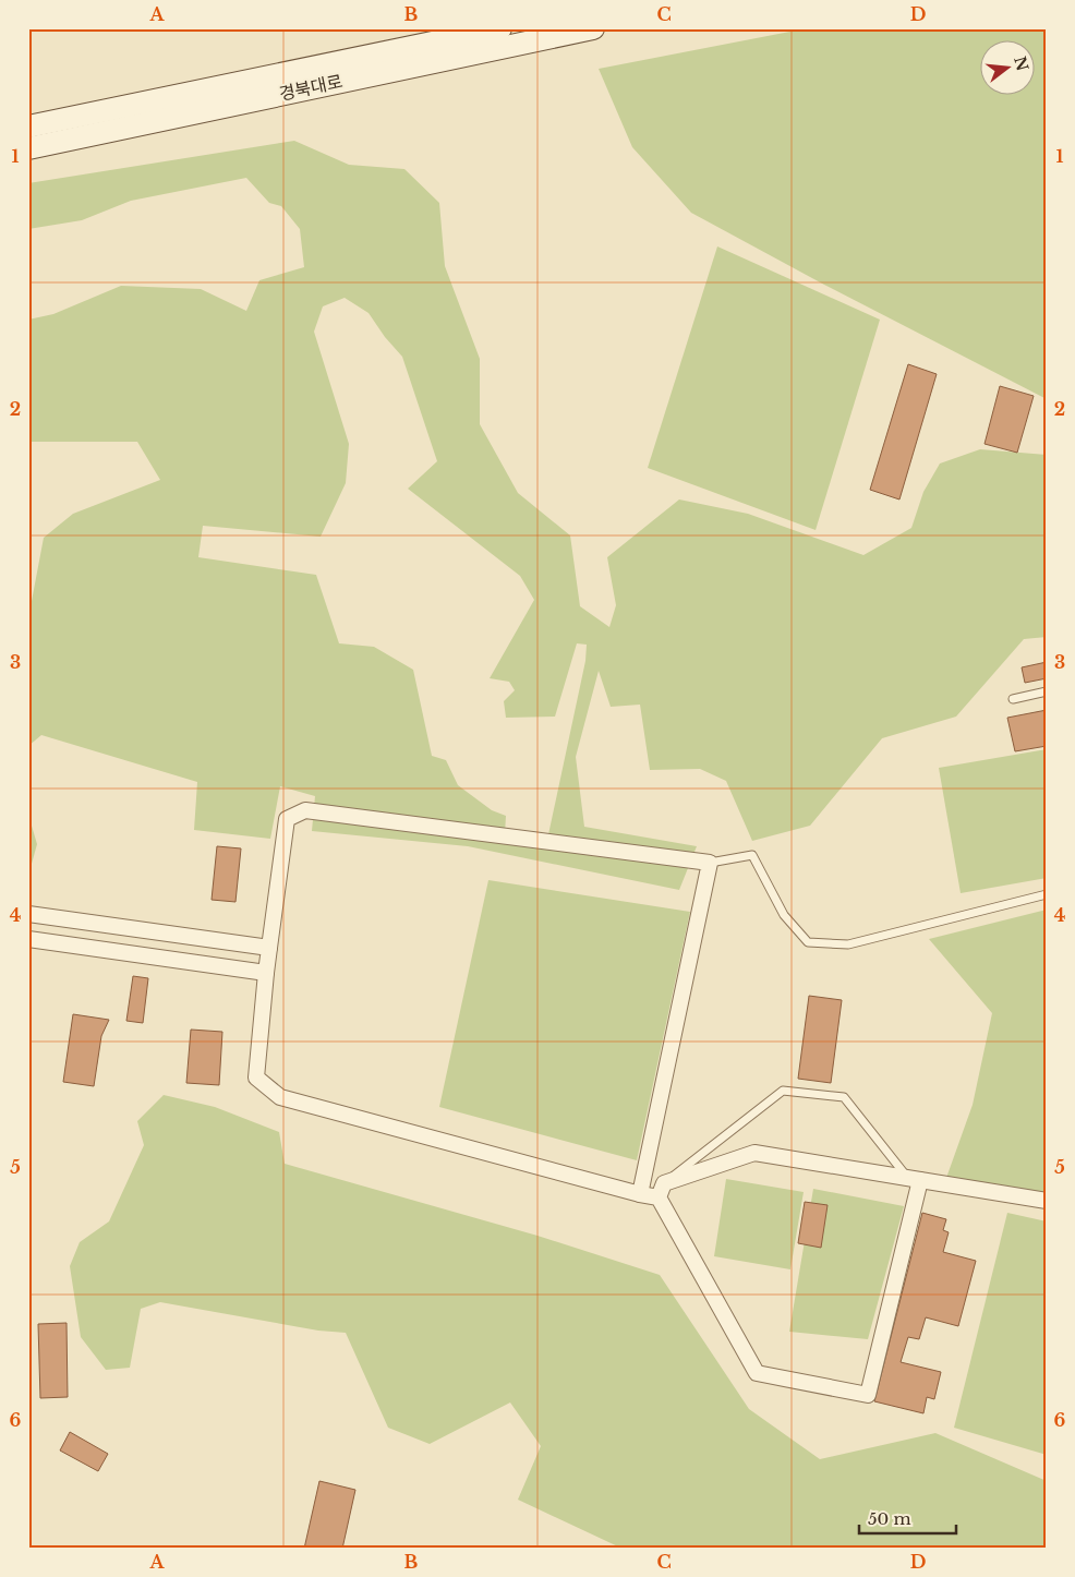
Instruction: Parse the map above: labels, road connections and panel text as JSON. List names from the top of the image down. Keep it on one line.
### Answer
{"streets":{"street":["경북대로"]},"scale_bar":"50 m","north":"right","grid":{"columns":["A","B","C","D"],"rows":["1","2","3","4","5","6"]}}
